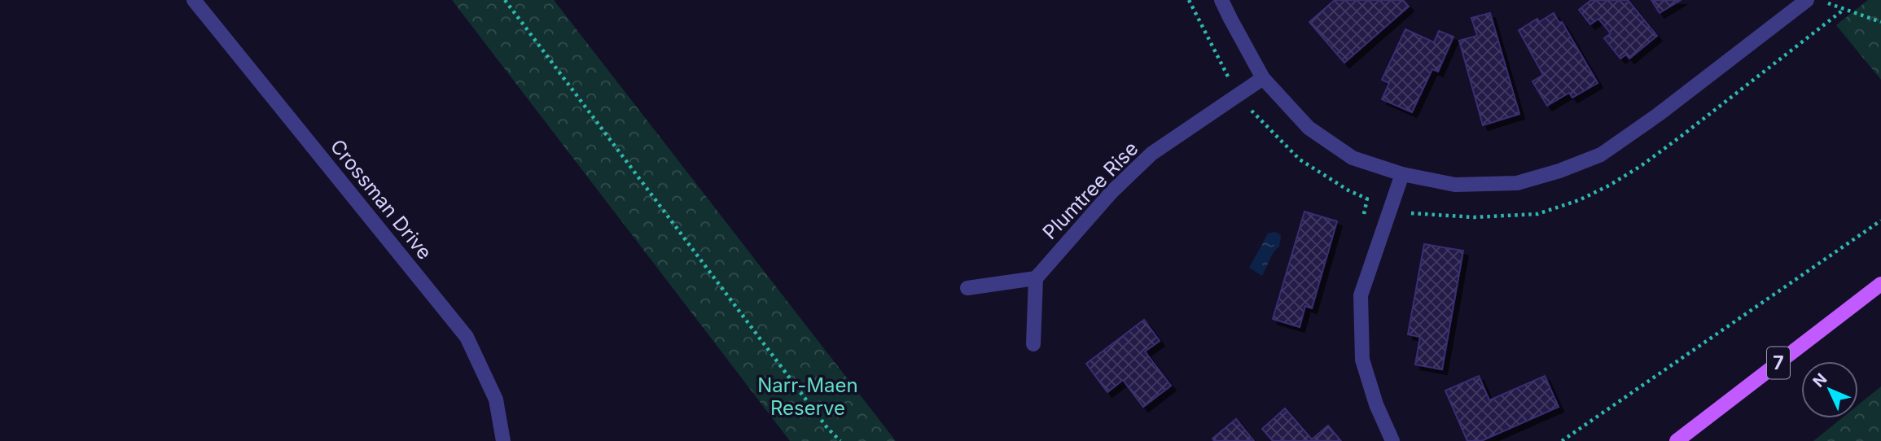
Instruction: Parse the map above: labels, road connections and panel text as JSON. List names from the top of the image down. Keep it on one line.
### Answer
{"streets":{"main road":["7"],"street":["Plumtree Rise","Crossman Drive"]},"parks":["Narr-Maen Reserve"],"north":"top left"}
